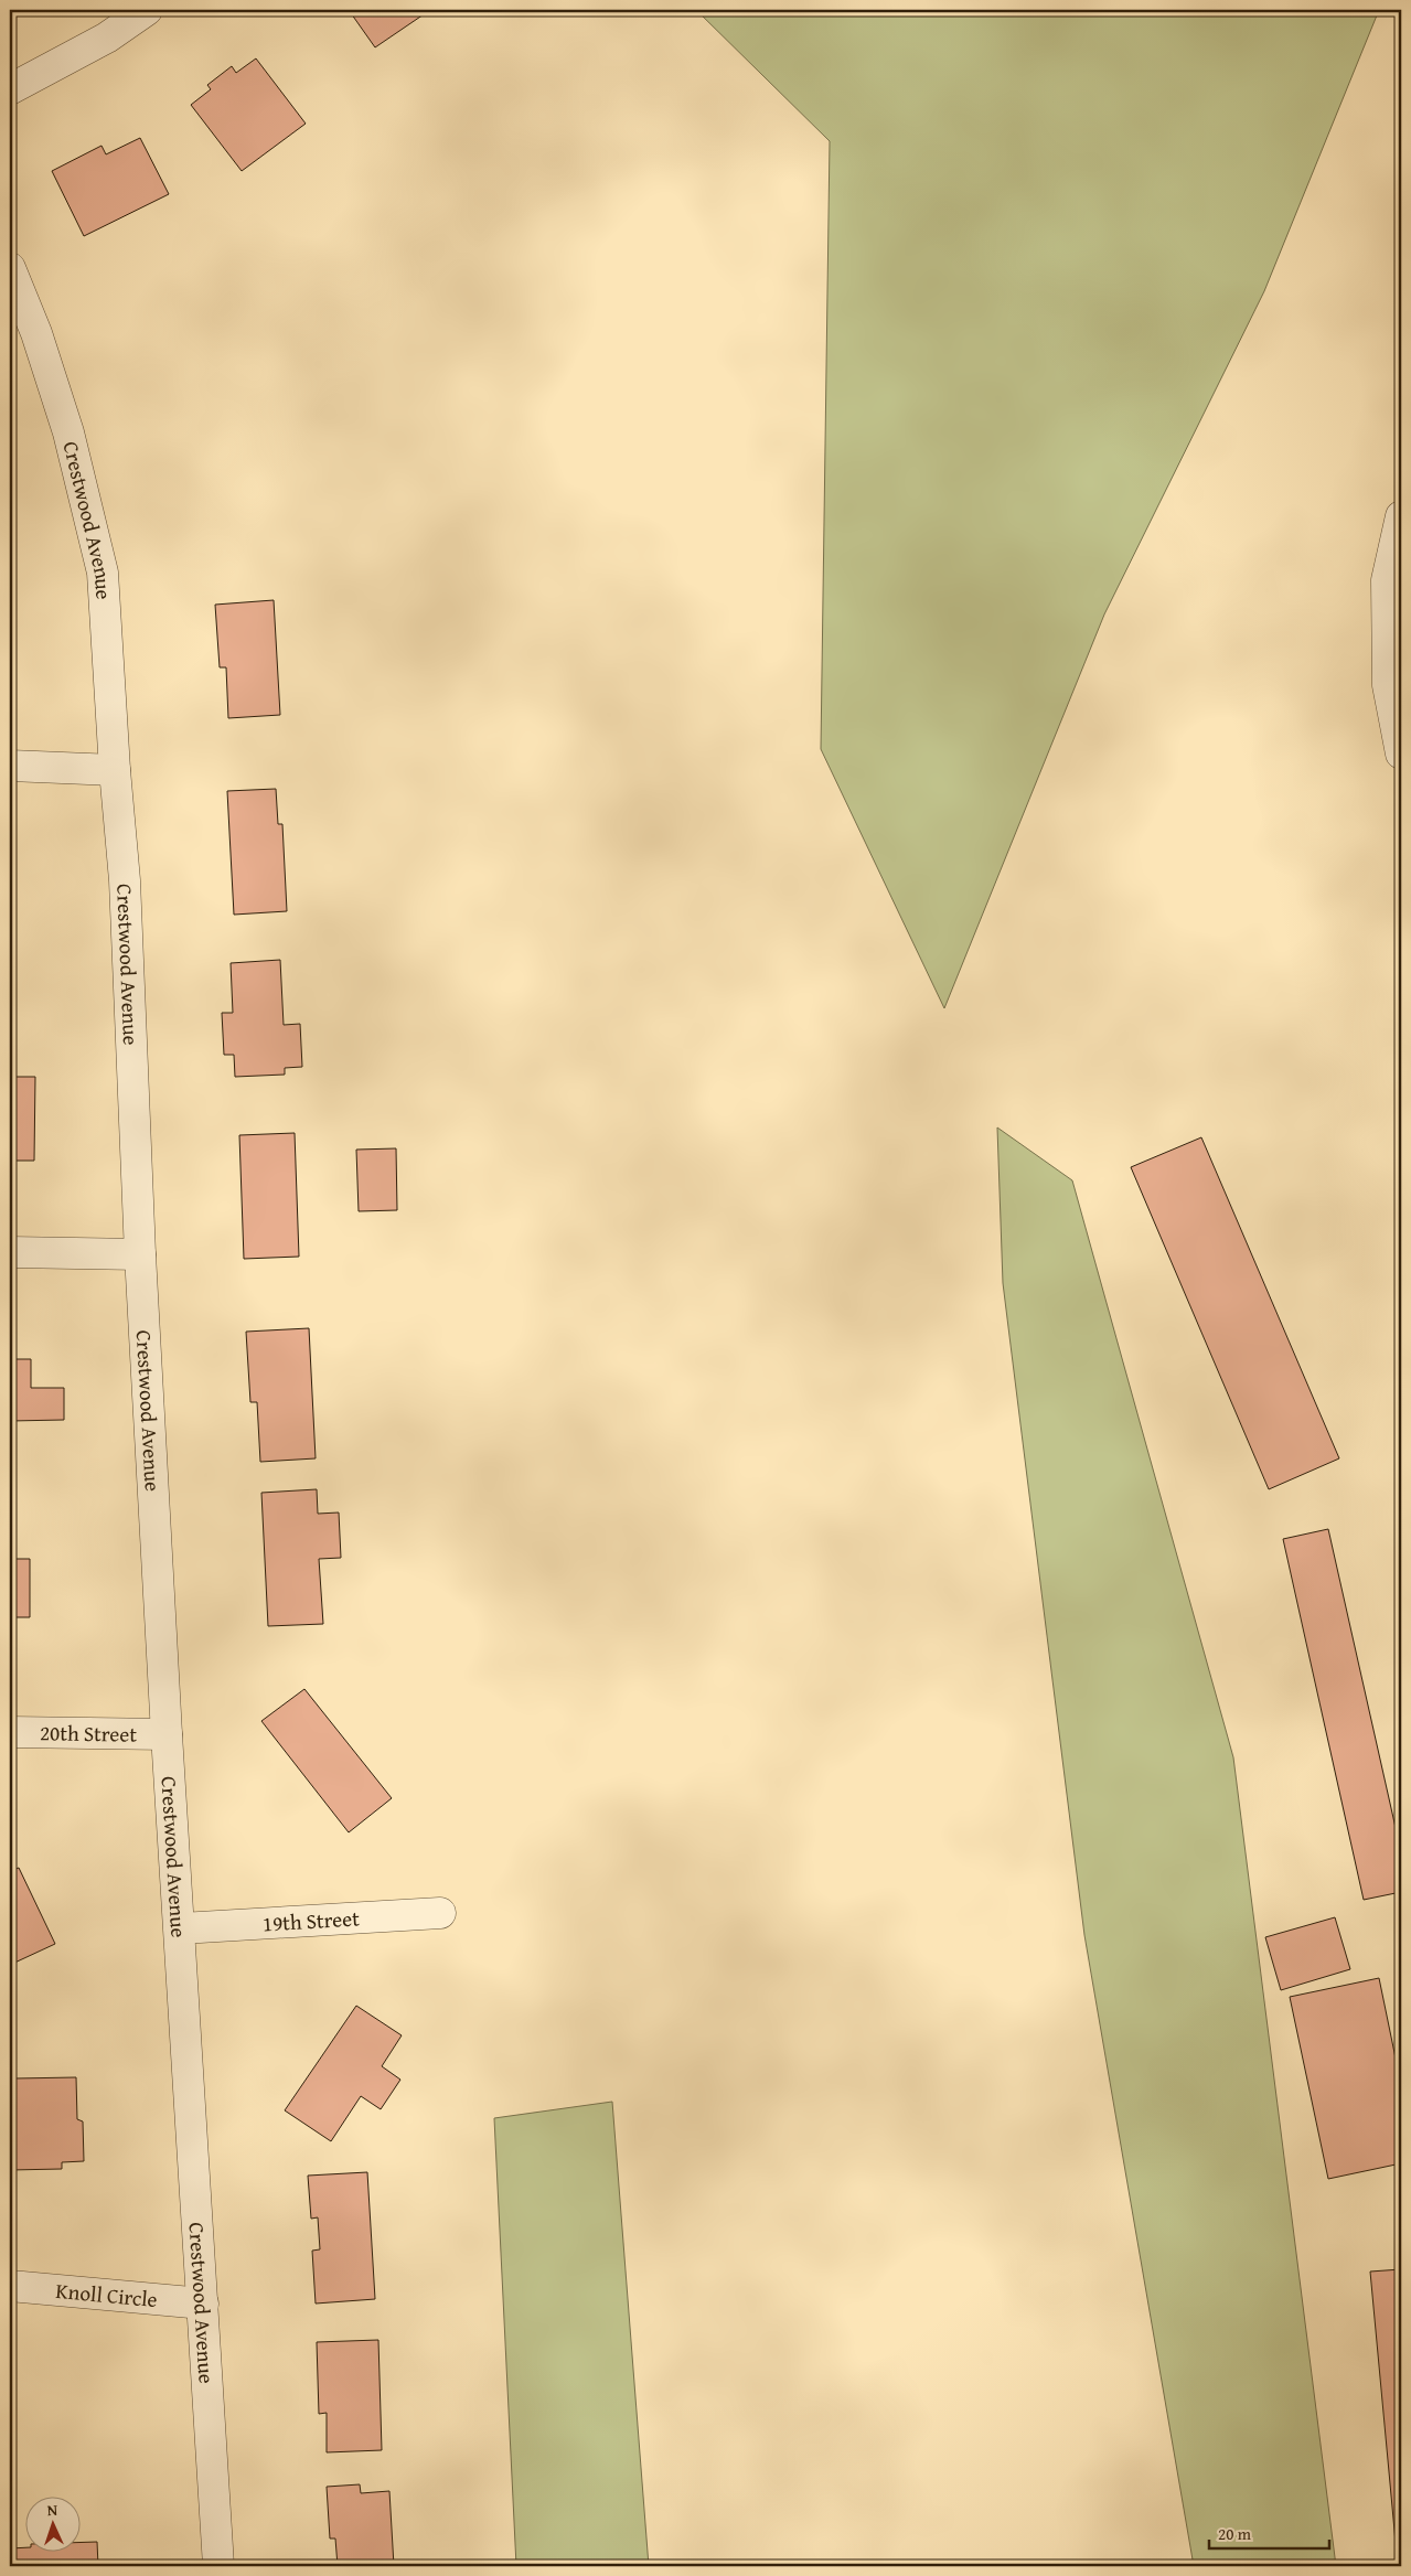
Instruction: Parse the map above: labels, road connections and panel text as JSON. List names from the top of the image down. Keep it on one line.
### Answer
{"streets":{"street":["Crestwood Avenue","20th Street","19th Street","Knoll Circle"]},"crossings":[["Crestwood Avenue","20th Street"],["Crestwood Avenue","19th Street"],["Crestwood Avenue","Knoll Circle"]],"scale_bar":"20 m","north":"top"}
